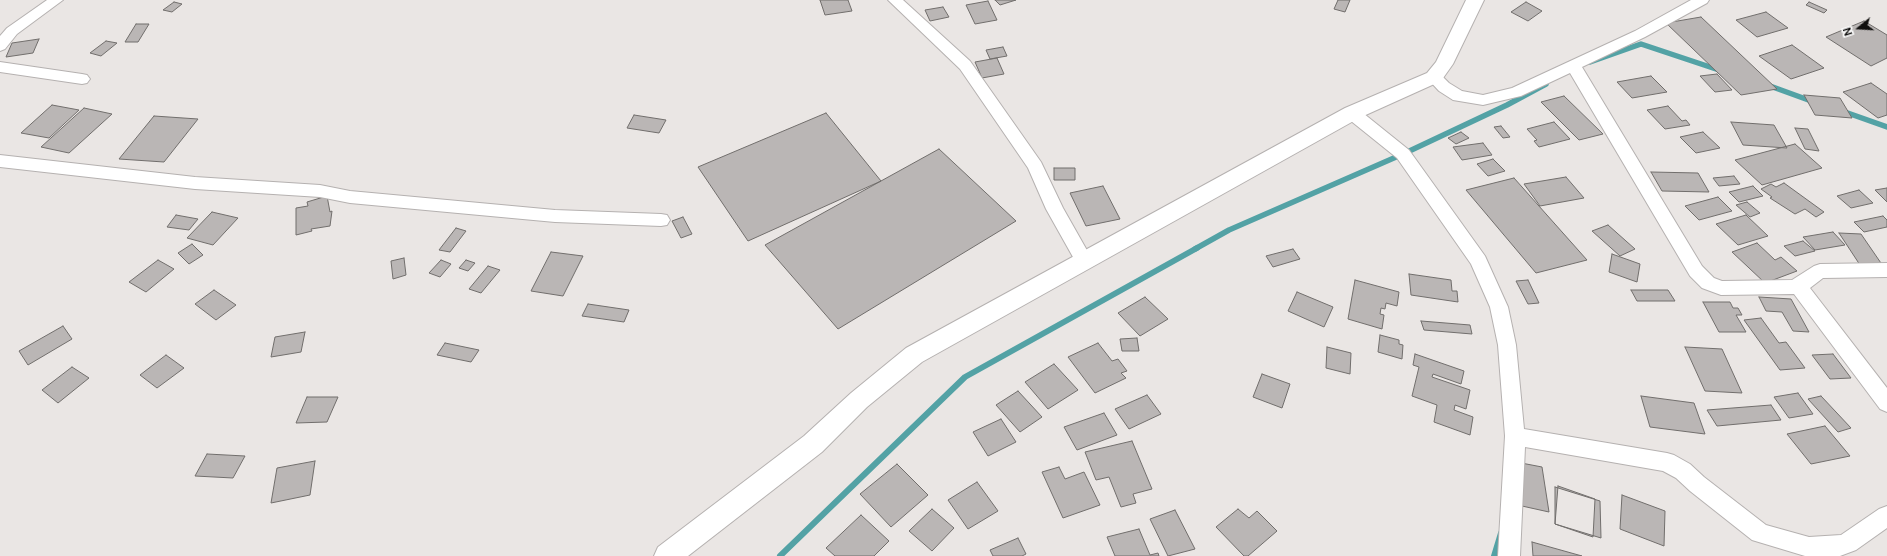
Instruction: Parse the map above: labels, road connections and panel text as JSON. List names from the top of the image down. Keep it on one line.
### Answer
{"north":"left"}
